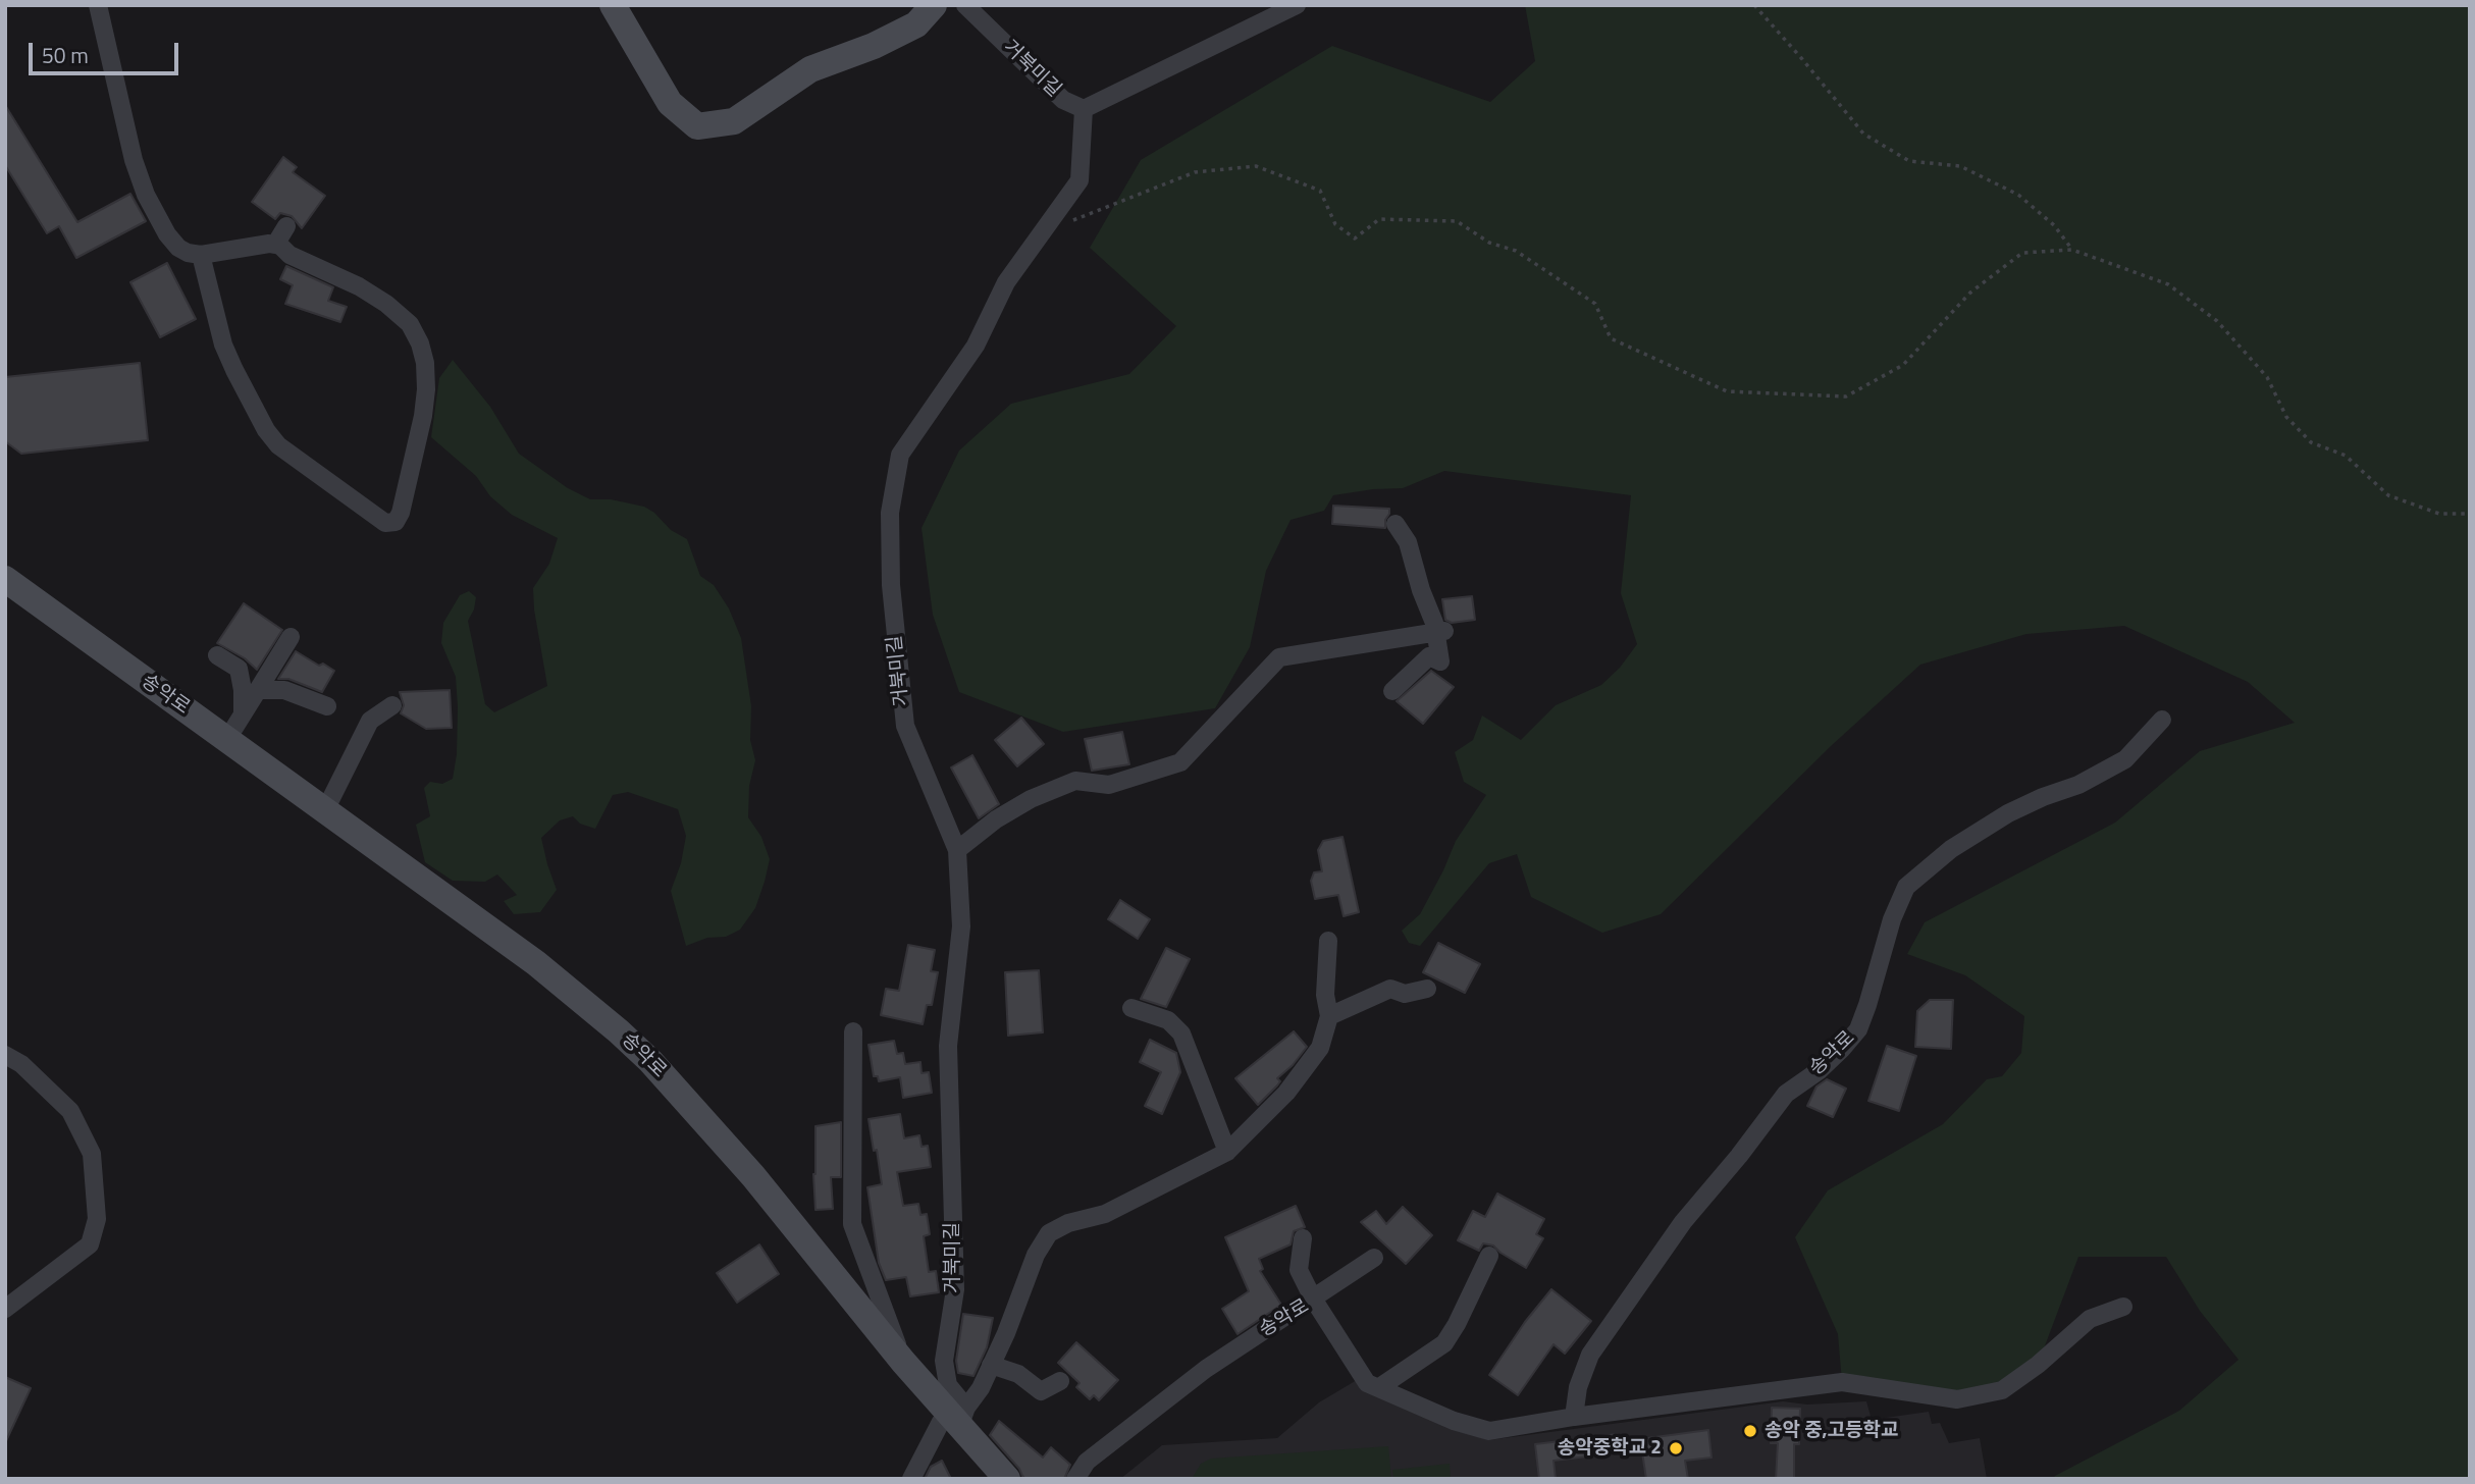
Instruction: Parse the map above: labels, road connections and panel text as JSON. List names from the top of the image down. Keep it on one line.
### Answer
{"streets":{"main road":["송악로"],"street":["거북미길"]},"crossings":[["거북미길","송악로"]],"places":["송악 중,고등학교","송악중학교 2"],"scale_bar":"50 m"}
